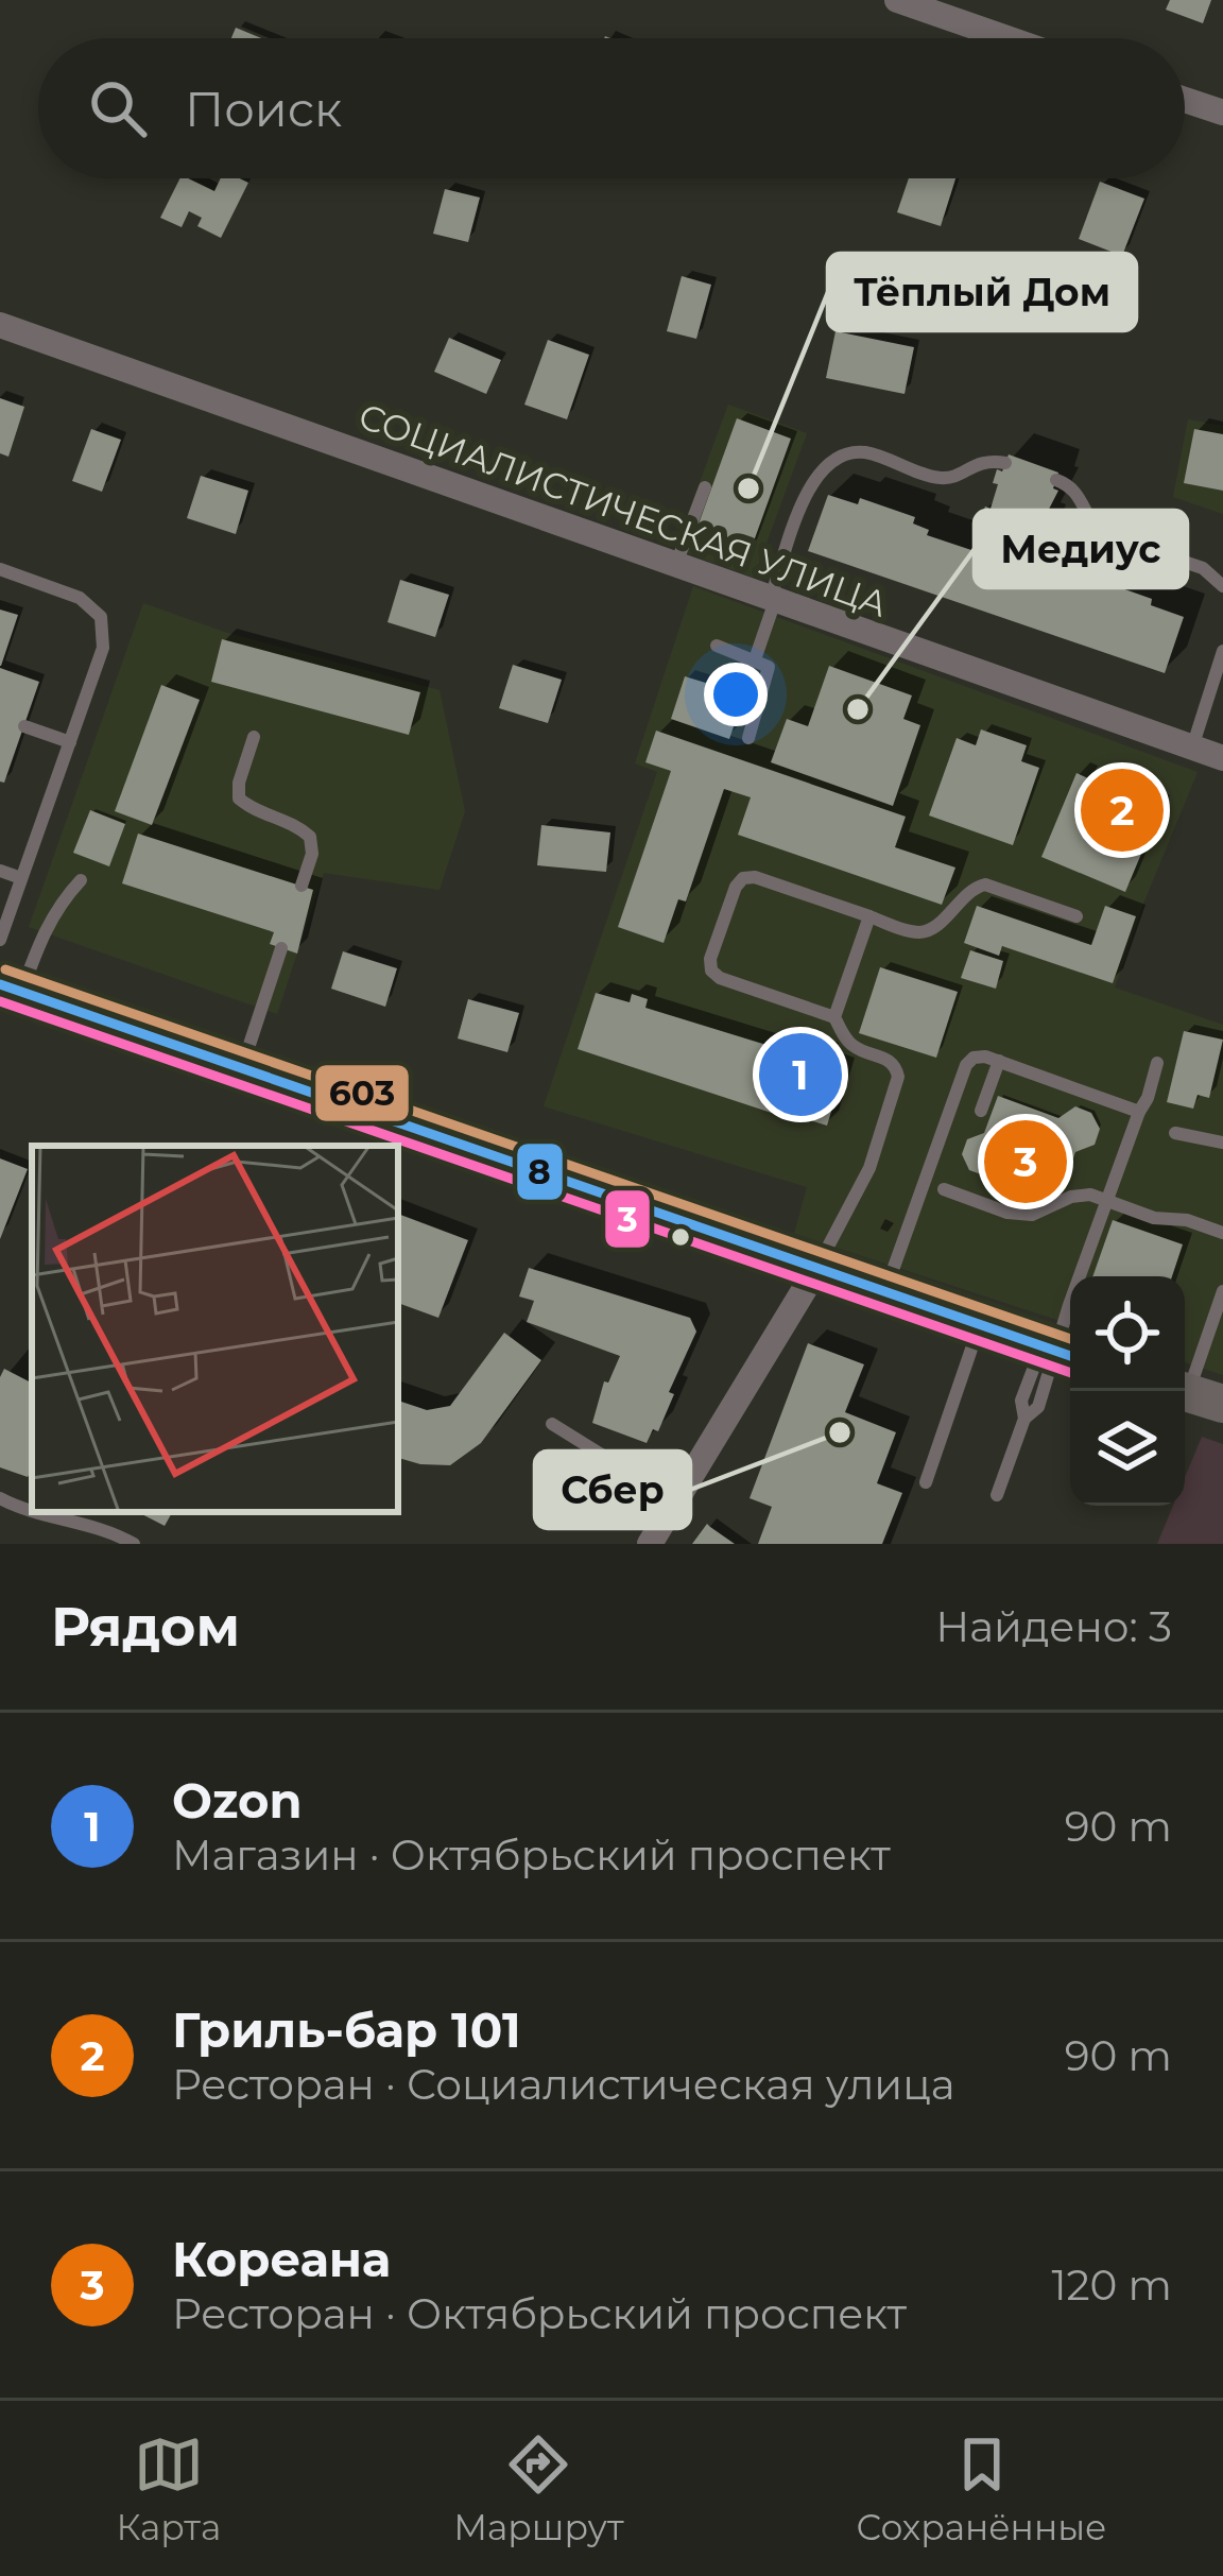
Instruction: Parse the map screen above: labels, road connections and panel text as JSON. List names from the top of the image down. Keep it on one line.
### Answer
{"streets":{"street":["СОЦИАЛИСТИЧЕСКАЯ УЛИЦА"]},"places":["Тёплый Дом","Медиус","Сбер"],"lines":["transit line 603","transit line 8","transit line 3"],"page":{"search":"Поиск","pins":["2","1","3"],"heading":["Рядом","Найдено: 3"],"list":[{"mark":"1","name":"Ozon","note":"Магазин · Октябрьский проспект","value":"90 m"},{"mark":"2","name":"Гриль-бар 101","note":"Ресторан · Социалистическая улица","value":"90 m"},{"mark":"3","name":"Кореана","note":"Ресторан · Октябрьский проспект","value":"120 m"}],"nav":["Карта","Маршрут","Сохранённые"]}}
